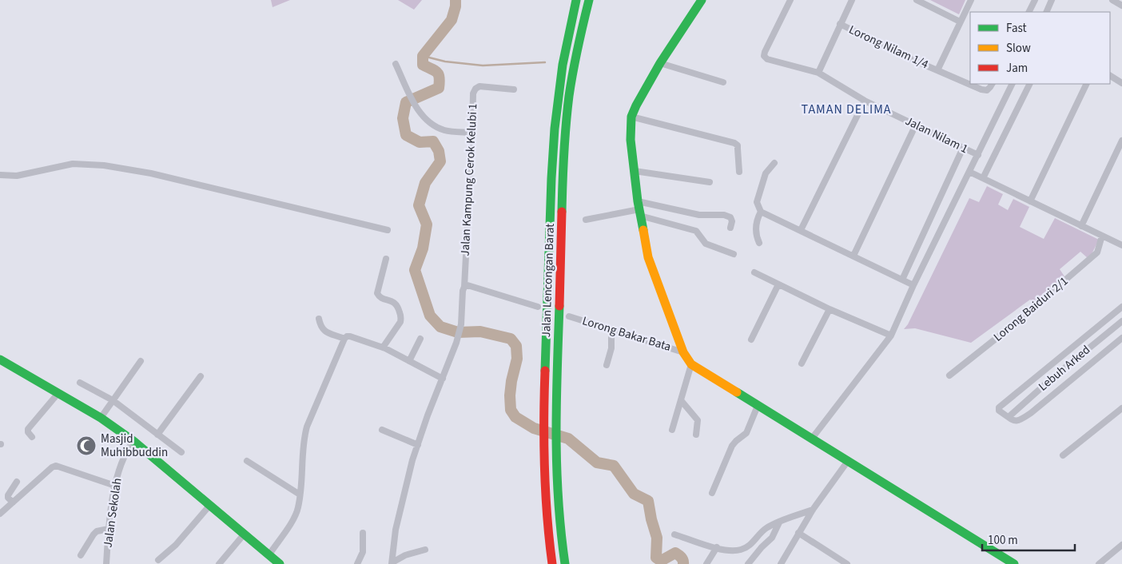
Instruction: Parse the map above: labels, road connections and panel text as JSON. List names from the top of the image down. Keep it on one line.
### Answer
{"streets":{"main road":["Jalan Lencongan Barat"],"street":["Lorong Nilam 1/4","Jalan Nilam 1","Jalan Kampung Cerok Kelubi 1","Lorong Baiduri 2/1","Lorong Bakar Bata","Lebuh Arked","Jalan Sekolah"]},"districts":["TAMAN DELIMA"],"places":{"mosque":["Masjid Muhibbuddin"]},"legend":["Fast","Slow","Jam"],"scale_bar":"100 m"}
